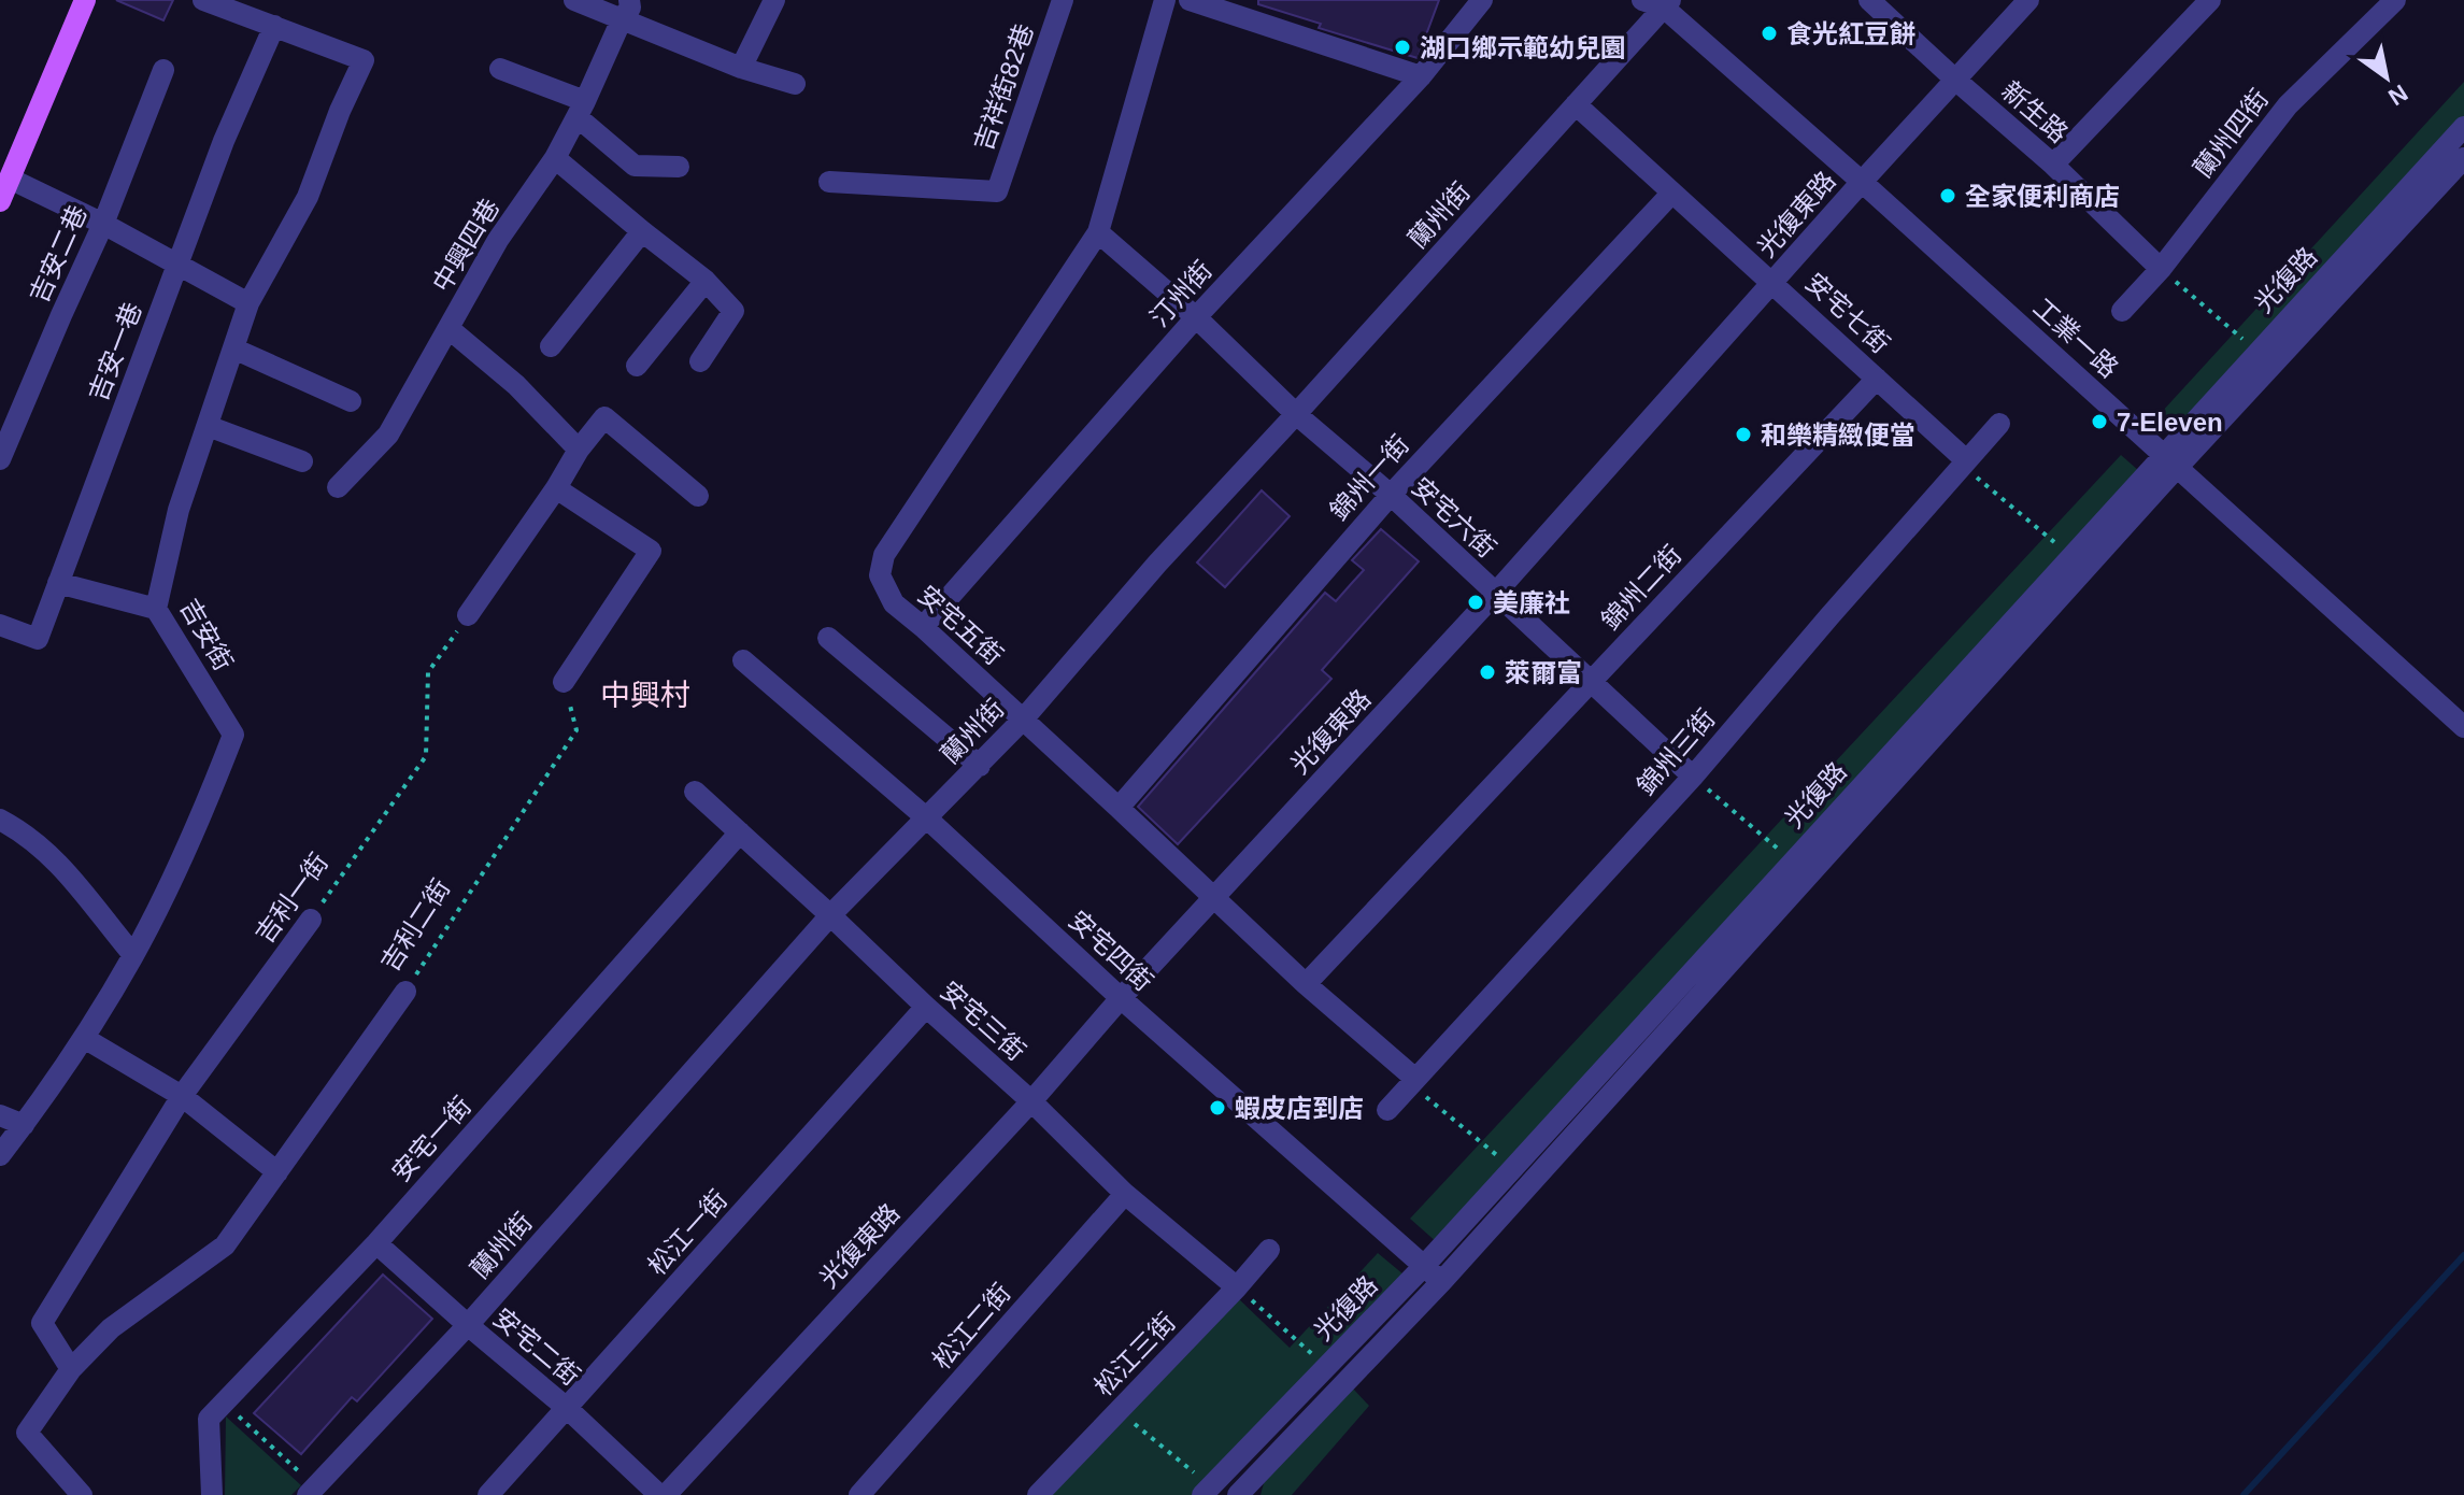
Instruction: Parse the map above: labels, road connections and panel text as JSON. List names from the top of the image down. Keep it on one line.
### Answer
{"streets":{"street":["吉祥街82巷","新生路","蘭州四街","光復東路","蘭州街","中興四巷","吉安二巷","光復路","汀州街","安宅七街","工業一路","吉安一巷","錦州一街","安宅六街","錦州二街","安宅五街","吉安街","錦州三街","吉利一街","吉利二街","安宅四街","安宅三街","安宅一街","松江一街","松江二街","安宅二街","松江三街"]},"crossings":[["新生路","蘭州四街"],["新生路","光復東路"],["光復東路","安宅七街"],["光復東路","工業一路"],["光復東路","安宅六街"],["光復東路","安宅五街"],["光復東路","安宅四街"],["光復東路","安宅三街"],["光復東路","安宅二街"],["蘭州街","安宅七街"],["蘭州街","工業一路"],["蘭州街","安宅六街"],["蘭州街","安宅五街"],["蘭州街","安宅四街"],["蘭州街","安宅三街"],["蘭州街","安宅二街"],["光復路","工業一路"],["光復路","安宅四街"],["汀州街","安宅六街"],["汀州街","安宅五街"],["安宅七街","錦州一街"],["安宅七街","錦州二街"],["安宅七街","錦州三街"],["吉安一巷","吉安街"],["錦州一街","安宅六街"],["錦州一街","安宅五街"],["安宅六街","錦州二街"],["安宅六街","安宅五街"],["安宅六街","錦州三街"],["錦州二街","安宅五街"],["安宅五街","錦州三街"],["吉利一街","吉利二街"],["安宅三街","安宅一街"],["安宅三街","松江一街"],["安宅三街","松江二街"],["安宅三街","松江三街"],["安宅一街","安宅二街"],["松江一街","安宅二街"]],"districts":["中興村"],"places":["食光紅豆餅","湖口鄉示範幼兒園","全家便利商店","7-Eleven","和樂精緻便當","美廉社","萊爾富","蝦皮店到店"],"north":"bottom right"}
